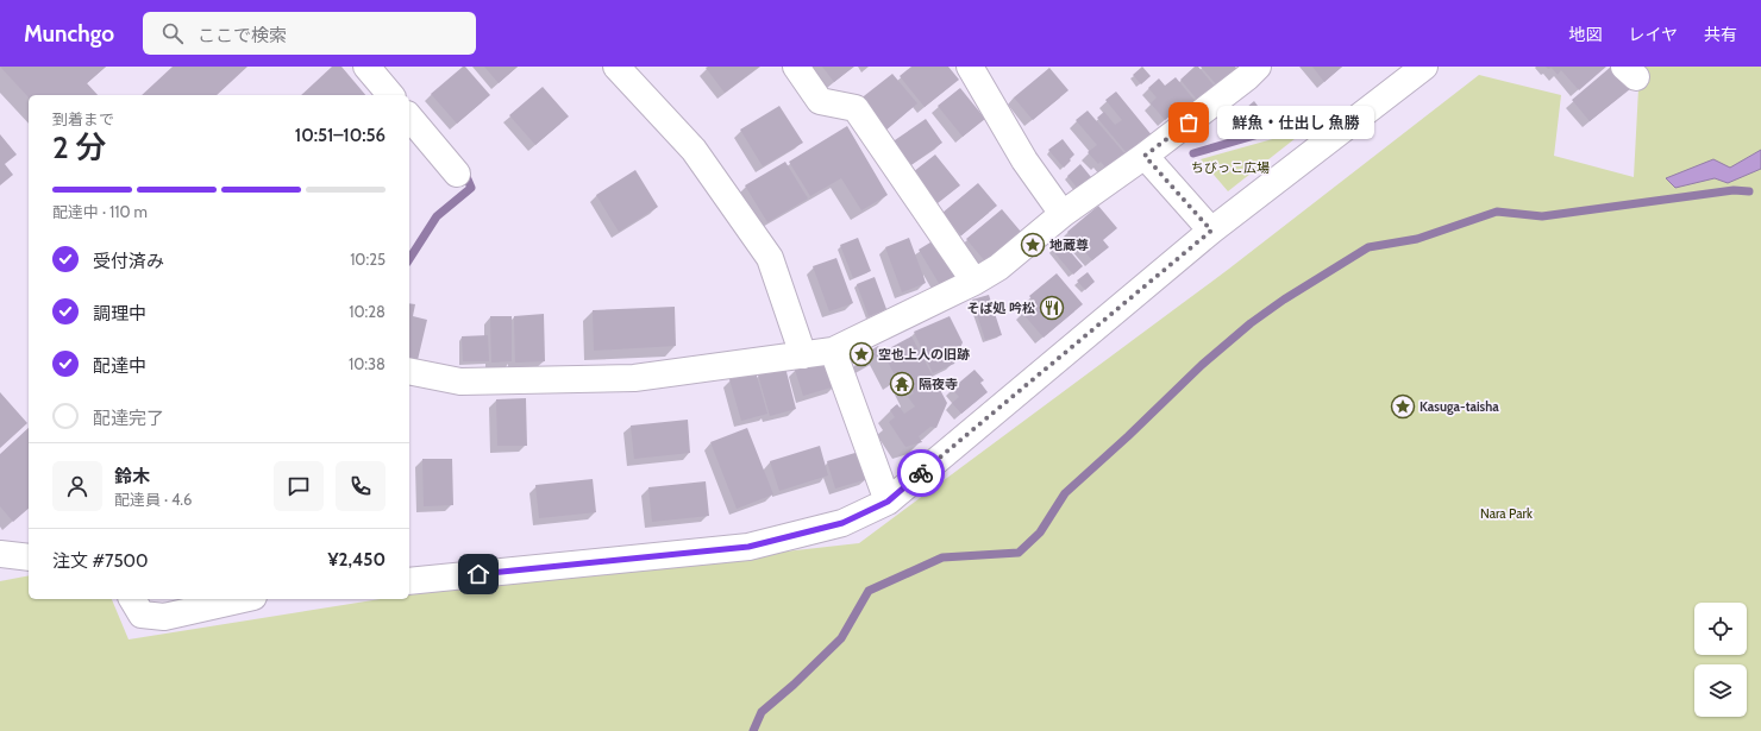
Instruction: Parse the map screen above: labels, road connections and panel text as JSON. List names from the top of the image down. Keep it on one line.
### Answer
{"parks":["ちびっこ広場","Nara Park"],"places":{"other":["鮮魚・仕出し 魚勝"],"place":["地蔵尊","空也上人の旧跡","Kasuga-taisha"],"restaurant":["そば処 吟松"],"temple":["隔夜寺"]},"page":{"header":"Munchgo","search":"ここで検索","nav":["地図","レイヤ","共有"],"heading":["2 分","到着まで","10:51–10:56"],"panel":["鈴木","配達員 · 4.6","注文 #7500","¥2,450"],"bubble":"鮮魚・仕出し 魚勝","bar":"配達中 · 110 m","list":[["受付済み","10:25"],["調理中","10:28"],["配達中","10:38"],"配達完了"]}}
